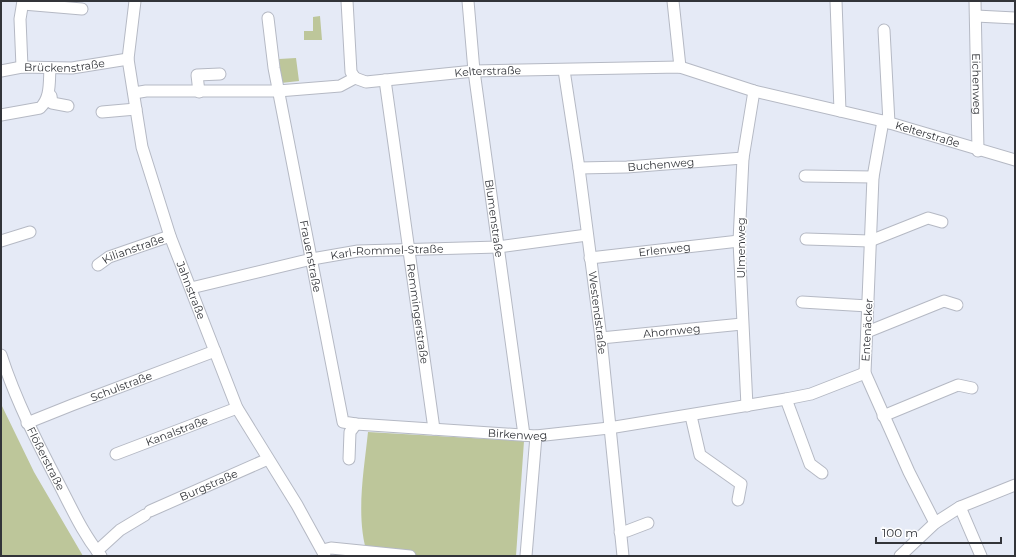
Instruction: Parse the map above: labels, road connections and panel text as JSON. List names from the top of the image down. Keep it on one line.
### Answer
{"streets":{"street":["Brückenstraße","Kelterstraße","Eichenweg","Buchenweg","Blumenstraße","Ulmenweg","Erlenweg","Kilianstraße","Karl-Rommel-Straße","Frauenstraße","Jahnstraße","Westendstraße","Remmingerstraße","Entenäcker","Ahornweg","Schulstraße","Kanalstraße","Birkenweg","Flößerstraße","Burgstraße"]},"crossings":[["Brückenstraße","Jahnstraße"],["Kelterstraße","Eichenweg"],["Kelterstraße","Blumenstraße"],["Kelterstraße","Ulmenweg"],["Kelterstraße","Westendstraße"],["Kelterstraße","Remmingerstraße"],["Kelterstraße","Entenäcker"],["Buchenweg","Ulmenweg"],["Buchenweg","Westendstraße"],["Blumenstraße","Karl-Rommel-Straße"],["Blumenstraße","Birkenweg"],["Ulmenweg","Erlenweg"],["Ulmenweg","Ahornweg"],["Ulmenweg","Birkenweg"],["Erlenweg","Westendstraße"],["Kilianstraße","Jahnstraße"],["Karl-Rommel-Straße","Frauenstraße"],["Karl-Rommel-Straße","Jahnstraße"],["Karl-Rommel-Straße","Westendstraße"],["Karl-Rommel-Straße","Remmingerstraße"],["Frauenstraße","Birkenweg"],["Jahnstraße","Schulstraße"],["Jahnstraße","Kanalstraße"],["Jahnstraße","Burgstraße"],["Westendstraße","Ahornweg"],["Westendstraße","Birkenweg"],["Remmingerstraße","Birkenweg"],["Entenäcker","Birkenweg"],["Schulstraße","Flößerstraße"],["Flößerstraße","Burgstraße"]],"scale_bar":"100 m"}
